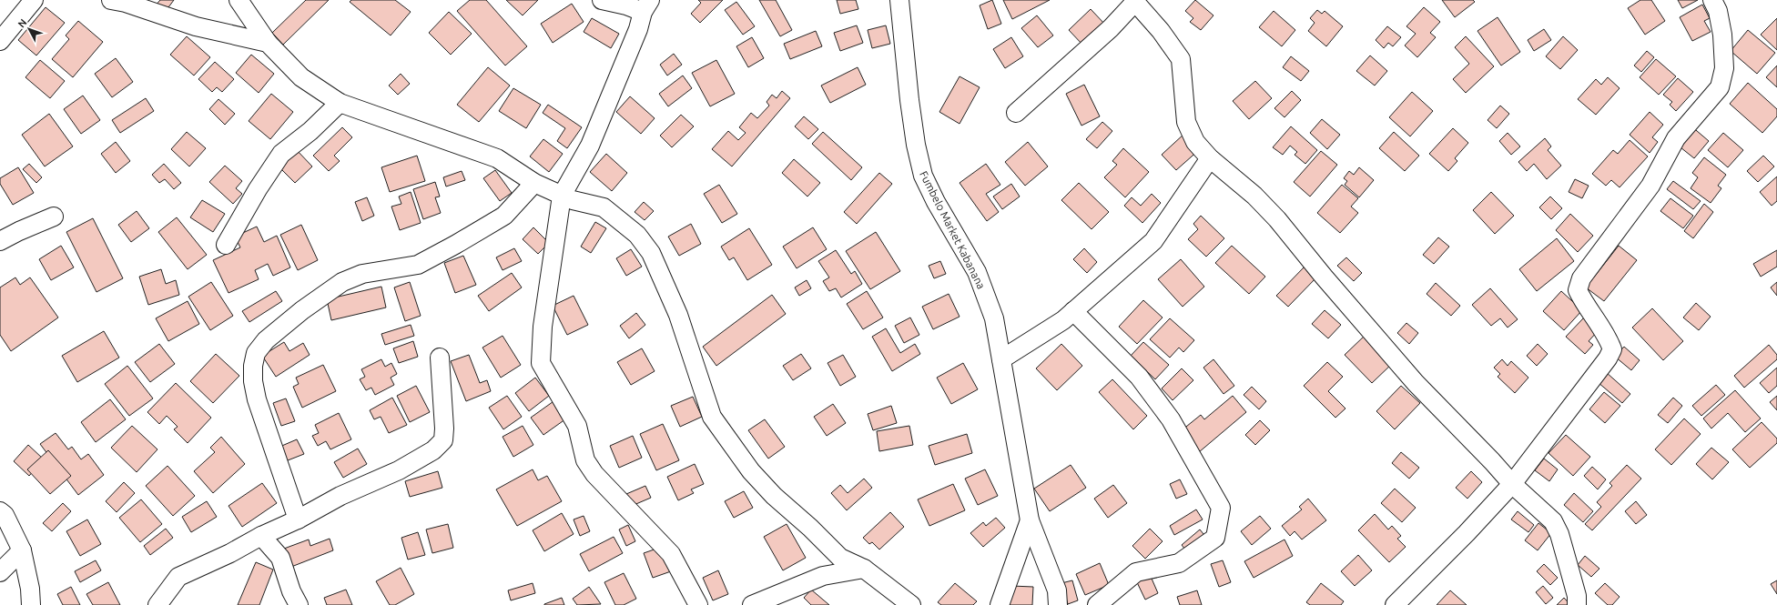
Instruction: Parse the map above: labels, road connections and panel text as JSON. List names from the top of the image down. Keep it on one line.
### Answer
{"streets":{"street":["Fumbelo Market Kabanana"]},"north":"top left"}
